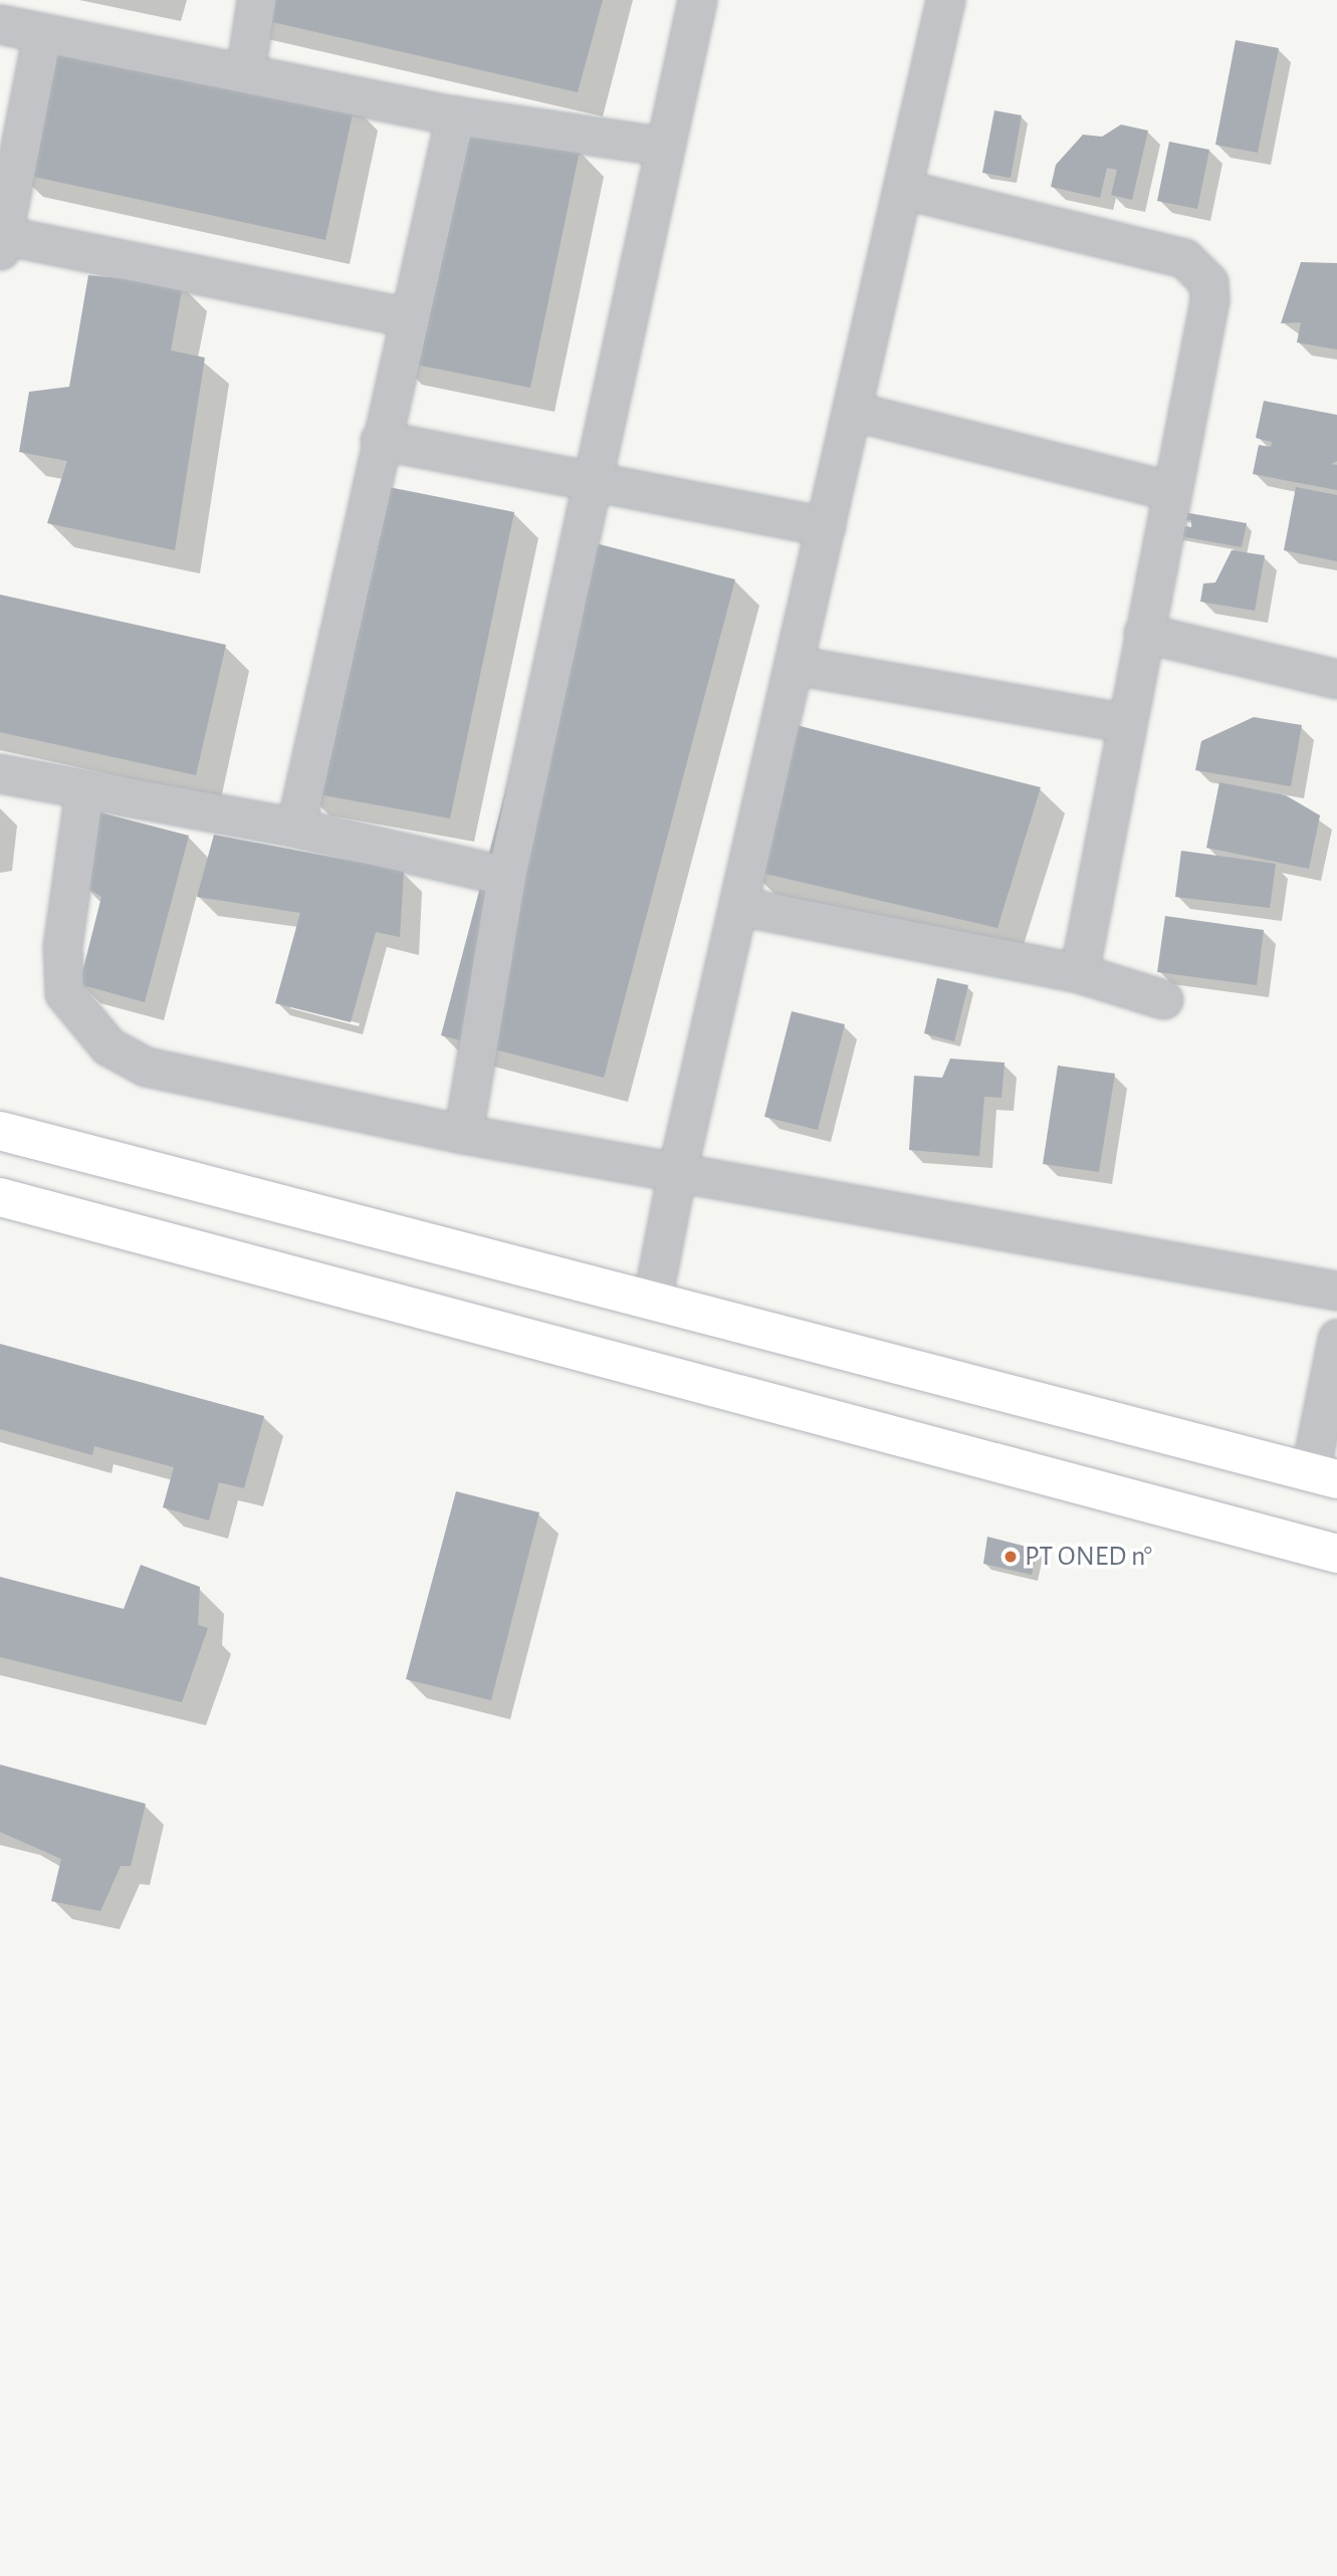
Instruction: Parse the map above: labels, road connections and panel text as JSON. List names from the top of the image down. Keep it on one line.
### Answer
{"places":["PT ONED n°"]}
